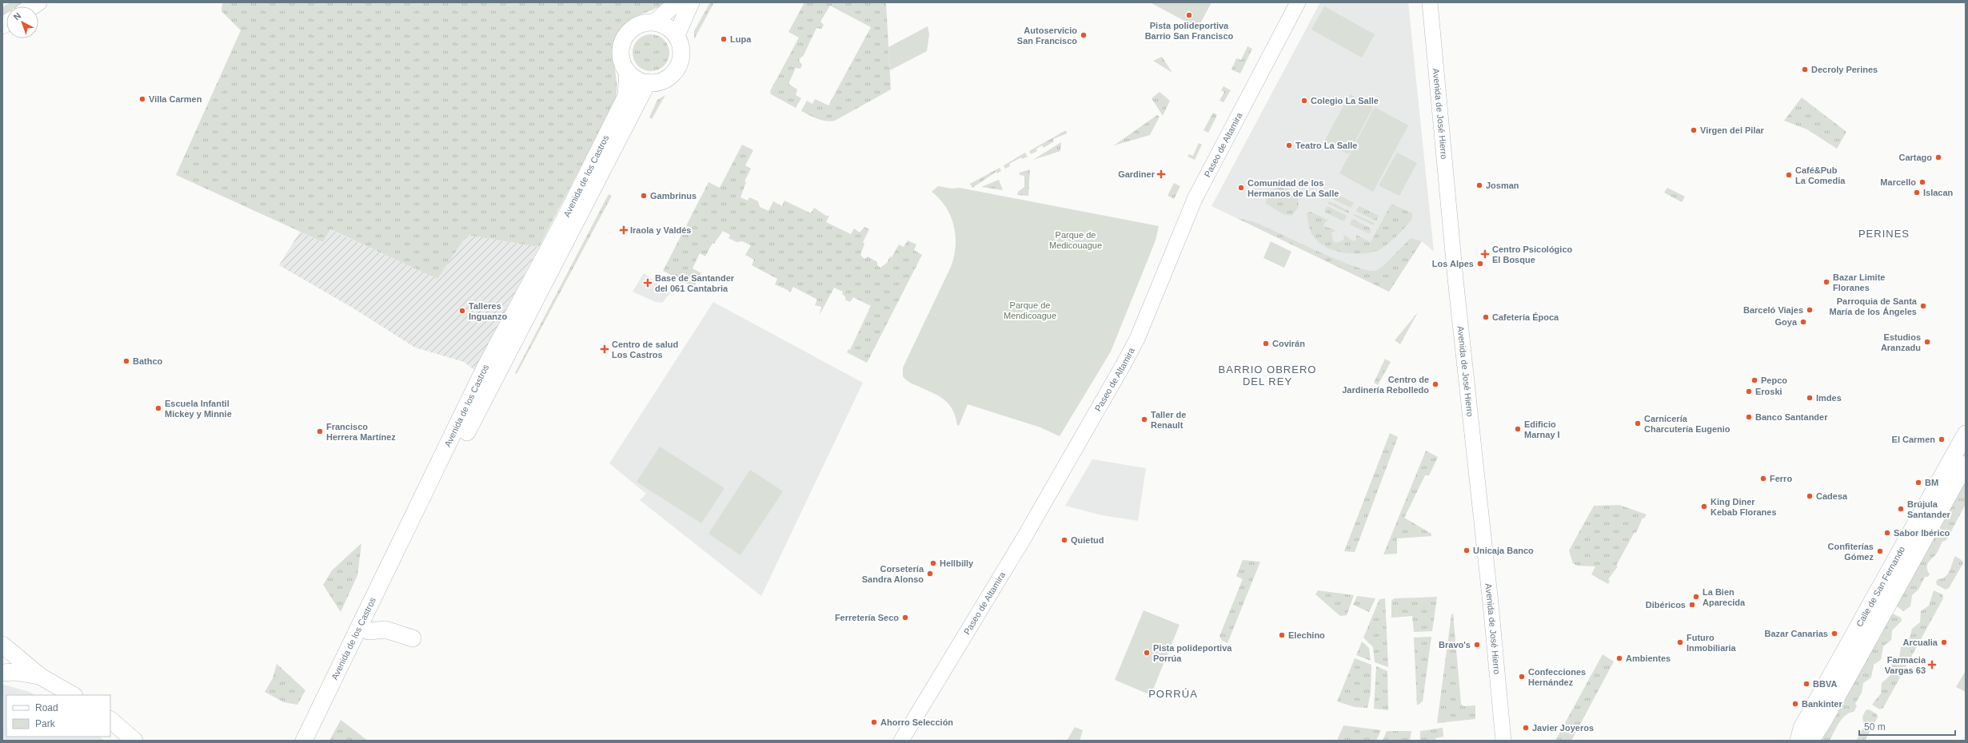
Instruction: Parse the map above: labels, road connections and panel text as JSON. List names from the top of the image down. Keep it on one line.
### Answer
{"streets":{"main road":["Avenida de José Hierro","Paseo de Altamira","Avenida de los Castros","Calle de San Fernando"]},"districts":["PERINES","BARRIO OBRERO DEL REY","PORRÚA"],"parks":["Parque de Medicouague","Parque de Mendicoague"],"places":{"other":["Pista polideportiva Barrio San Francisco","Autoservicio San Francisco","Lupa","Decroly Perines","Villa Carmen","Colegio La Salle","Virgen del Pilar","Teatro La Salle","Cartago","Café&Pub La Comedia","Marcello","Josman","Comunidad de los Hermanos de La Salle","Islacan","Gambrinus","Los Alpes","Bazar Limite Floranes","Parroquia de Santa María de los Ángeles","Barceló Viajes","Talleres Inguanzo","Cafetería Época","Goya","Estudios Aranzadu","Covirán","Bathco","Pepco","Centro de Jardinería Rebolledo","Eroski","Imdes","Escuela Infantil Mickey y Minnie","Banco Santander","Taller de Renault","Carnicería Charcutería Eugenio","Edificio Marnay I","Francisco Herrera Martínez","El Carmen","Ferro","BM","Cadesa","King Diner Kebab Floranes","Brújula Santander","Sabor Ibérico","Quietud","Unicaja Banco","Confiterías Gómez","Hellbilly","Corsetería Sandra Alonso","La Bien Aparecida","Dibéricos","Ferretería Seco","Bazar Canarias","Elechino","Futuro Inmobiliaria","Arcualia","Bravo's","Pista polideportiva Porrúa","Ambientes","Confecciones Hernández","BBVA","Bankinter","Ahorro Selección","Javier Joyeros"],"health":["Gardiner","Iraola y Valdés","Centro Psicológico El Bosque","Base de Santander del 061 Cantabria","Centro de salud Los Castros","Farmacia Vargas 63"]},"legend":["Road","Park"],"scale_bar":"50 m","north":"top left"}
